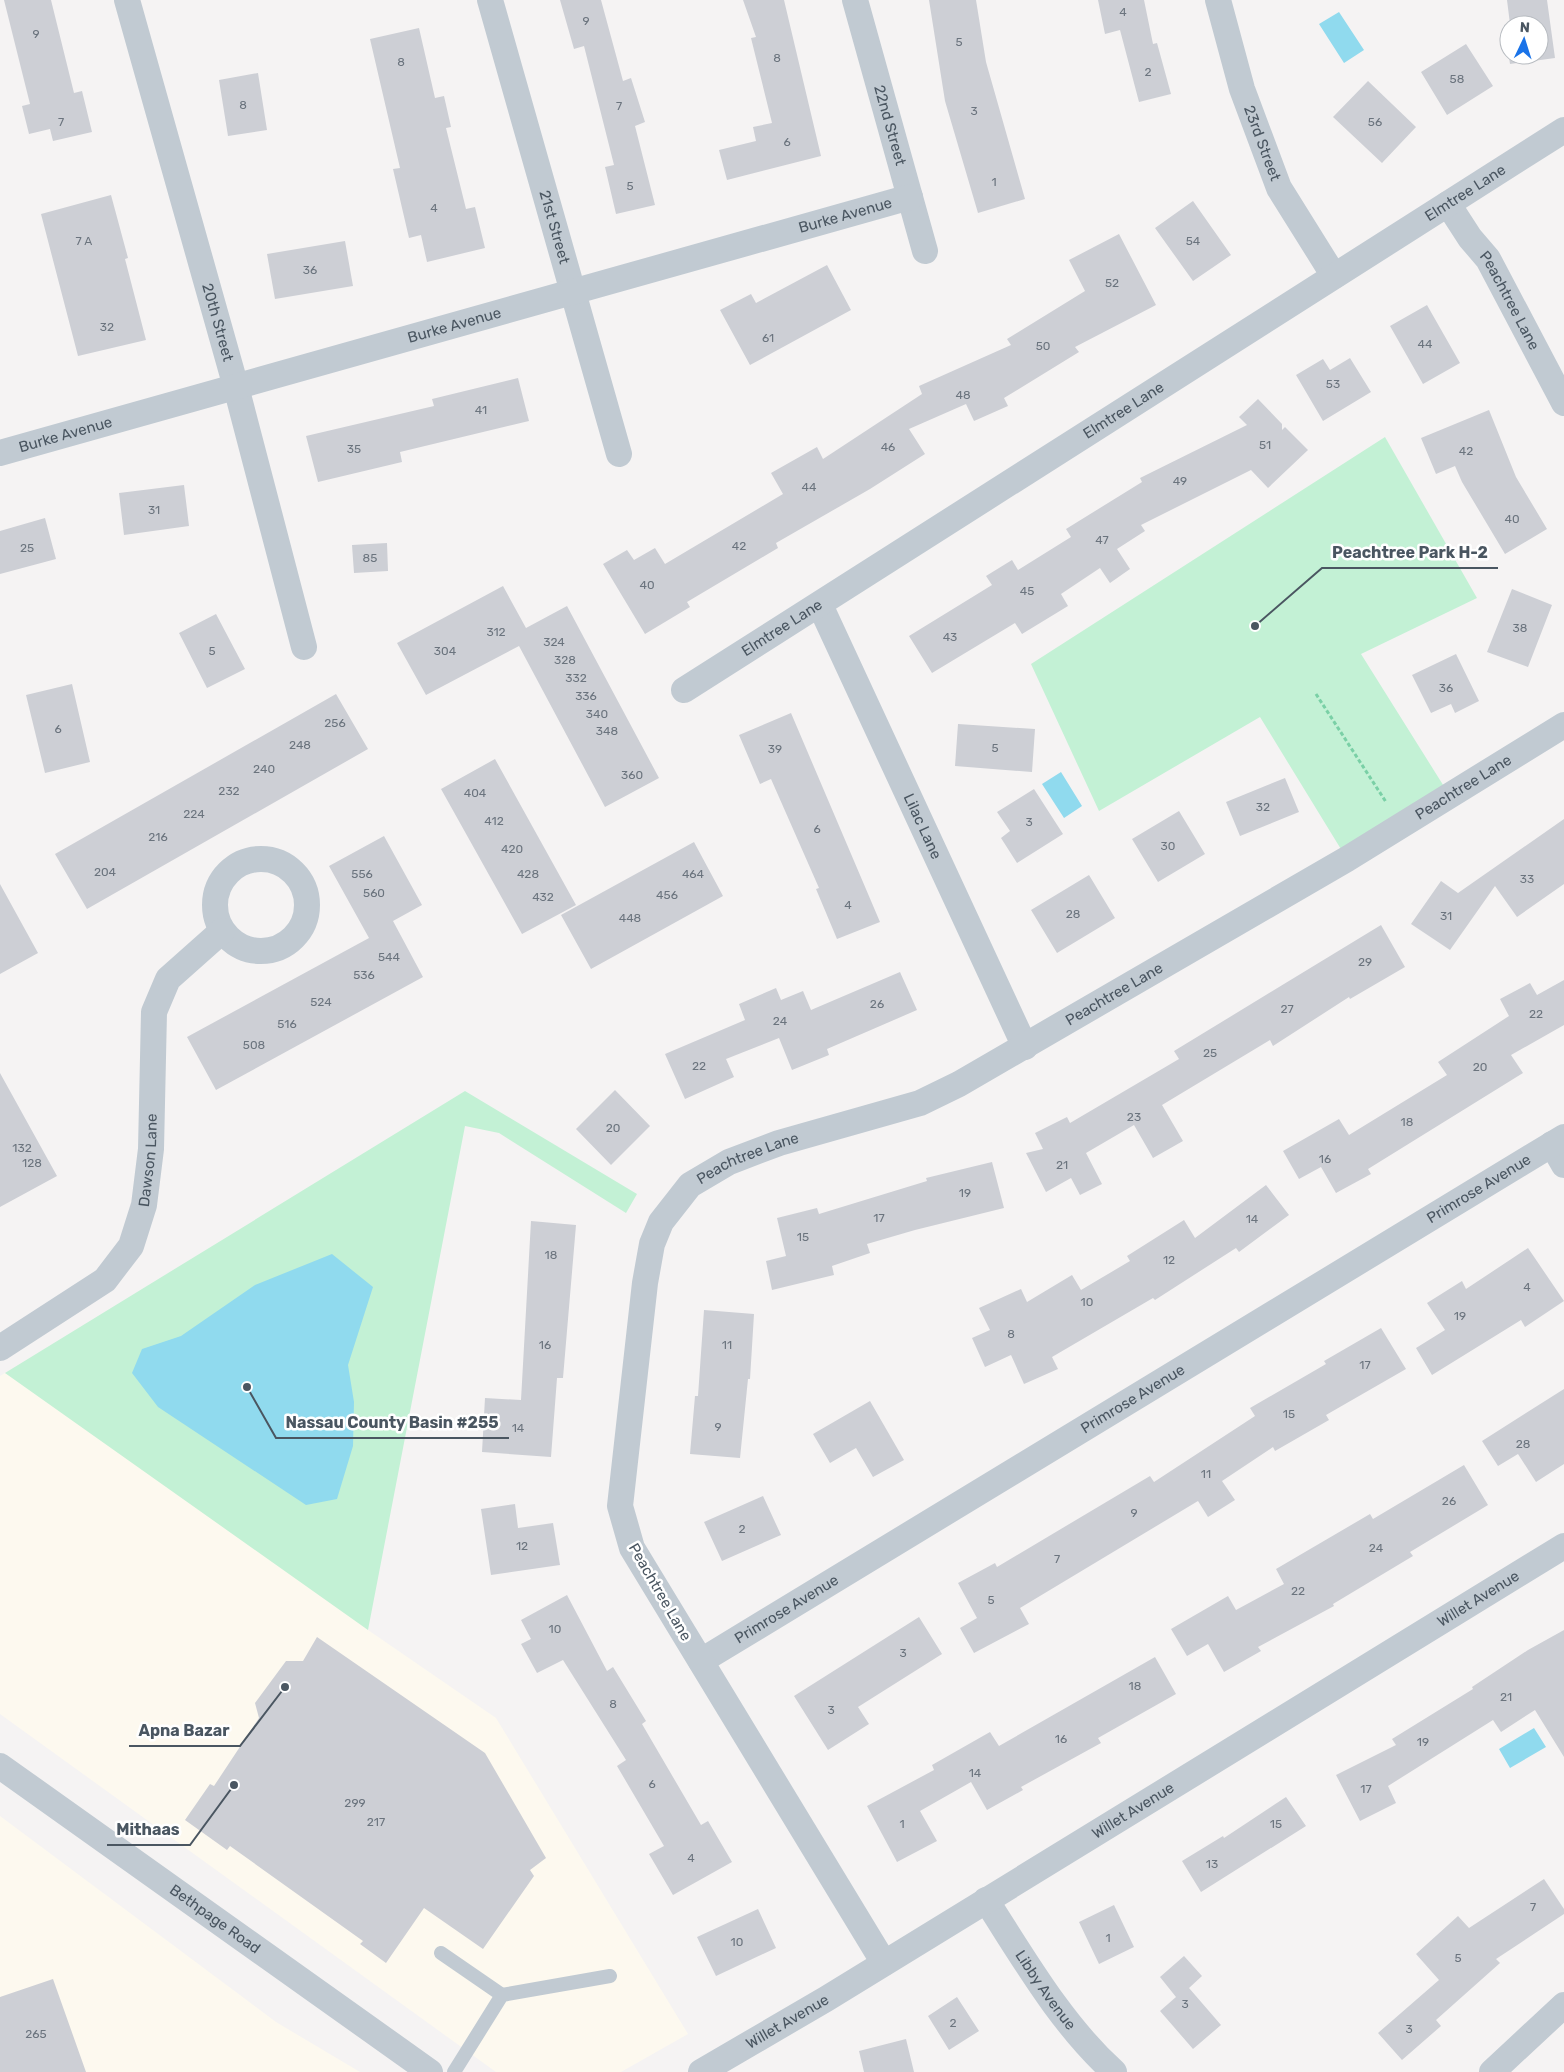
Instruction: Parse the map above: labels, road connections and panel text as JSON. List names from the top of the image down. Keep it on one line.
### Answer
{"streets":{"street":["22nd Street","23rd Street","Elmtree Lane","Burke Avenue","21st Street","Peachtree Lane","20th Street","Lilac Lane","Dawson Lane","Primrose Avenue","Willet Avenue","Bethpage Road","Libby Avenue"]},"crossings":[["22nd Street","Burke Avenue"],["23rd Street","Elmtree Lane"],["Elmtree Lane","Peachtree Lane"],["Elmtree Lane","Lilac Lane"],["Burke Avenue","21st Street"],["Burke Avenue","20th Street"],["Peachtree Lane","Lilac Lane"],["Peachtree Lane","Primrose Avenue"],["Peachtree Lane","Willet Avenue"],["Willet Avenue","Libby Avenue"]],"places":["Peachtree Park H-2","Nassau County Basin #255","Apna Bazar","Mithaas"],"house_numbers":["4","9","9","5","8","8","2","58","8","7","3","7","56","6","1","5","4","7 A","54","36","52","32","61","44","50","53","48","41","51","46","35","42","49","44","31","40","47","42","25","85","40","45","38","312","43","324","5","304","328","332","36","336","340","256","6","348","248","5","39","240","360","232","404","32","224","412","3","6","216","30","420","204","556","428","464","33","560","456","432","4","28","31","448","544","29","536","524","26","27","22","24","516","508","25","22","20","23","18","20","132","16","128","21","19","17","14","15","18","12","4","10","19","8","16","11","17","15","9","14","28","11","26","9","2","12","24","7","22","5","10","3","18","21","8","3","16","19","14","6","17","299","217","1","15","4","13","7","1","10","5","3","2","3","265"],"north":"top"}
